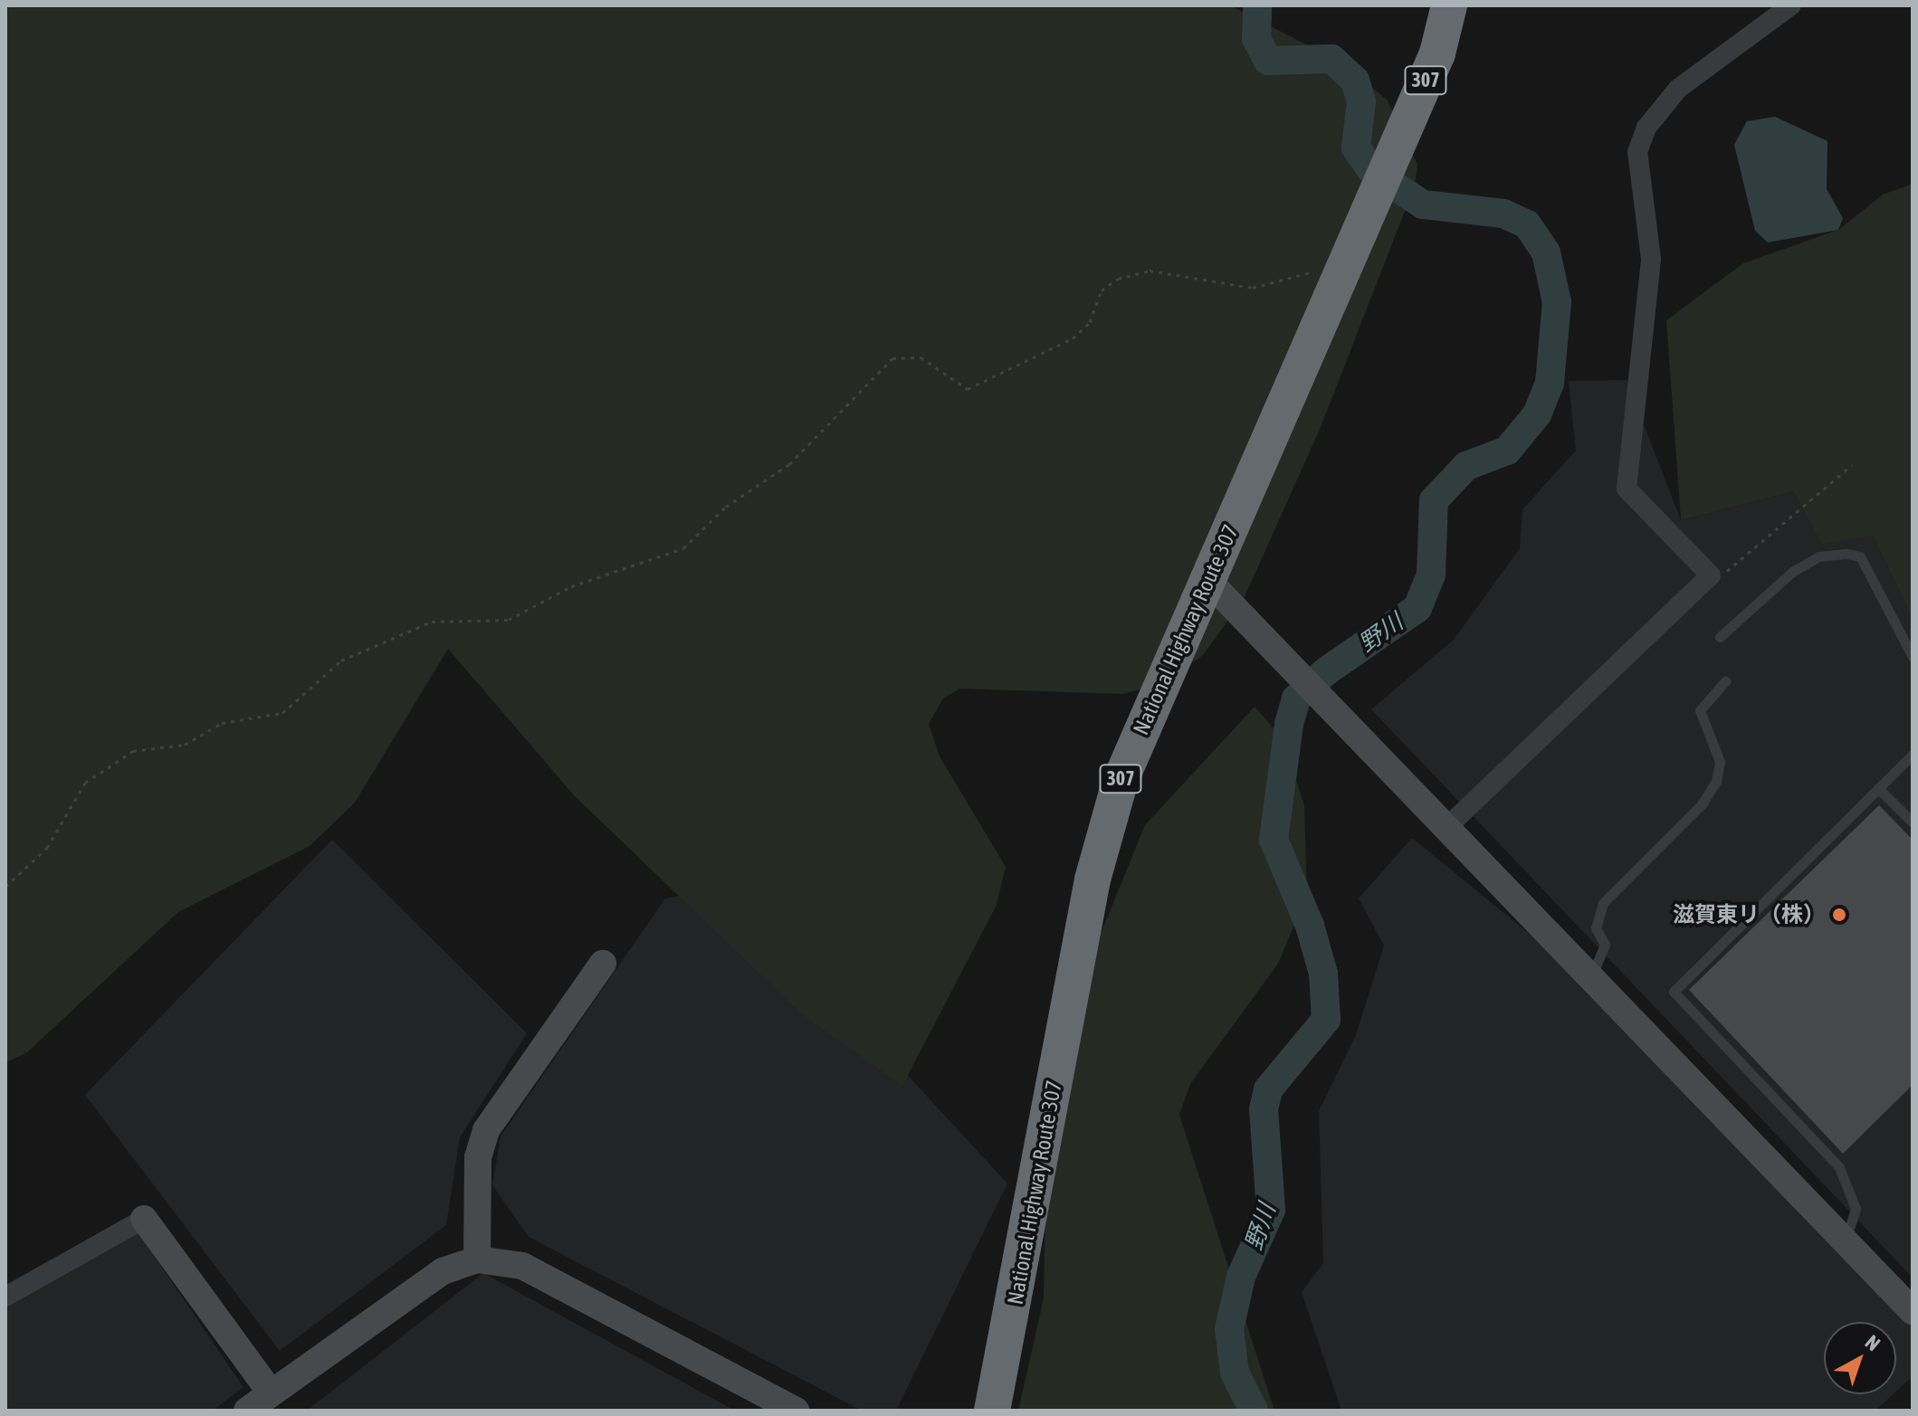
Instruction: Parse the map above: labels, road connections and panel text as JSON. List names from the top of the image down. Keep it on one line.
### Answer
{"streets":{"highway":["307","National Highway Route 307"]},"water":["野川"],"places":["滋賀東リ（株）"],"north":"top right"}
